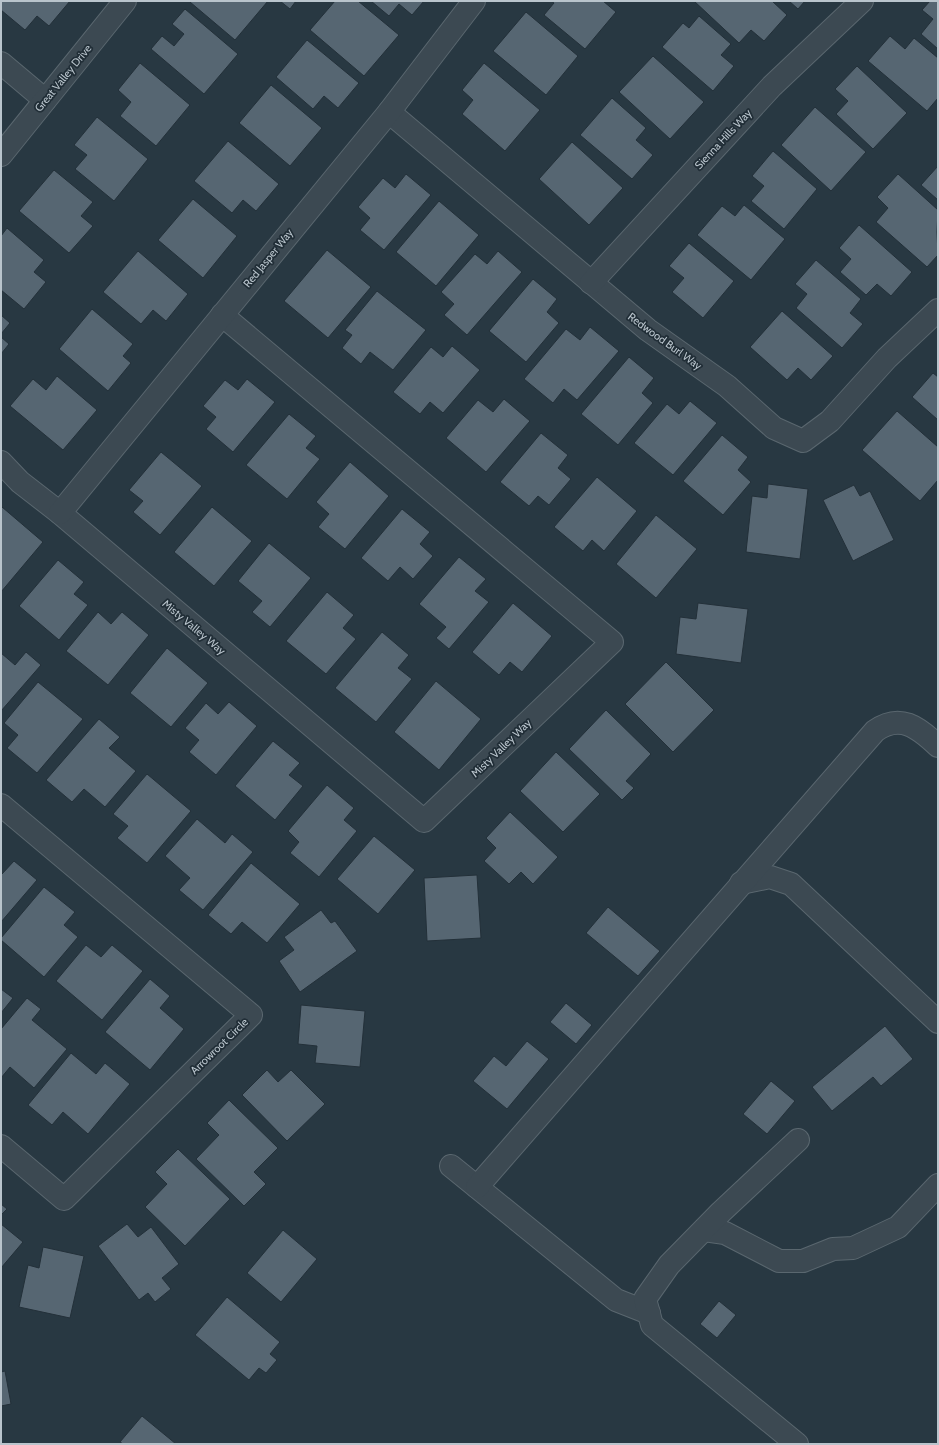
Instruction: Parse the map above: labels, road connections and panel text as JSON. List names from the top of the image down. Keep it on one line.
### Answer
{"streets":{"street":["Great Valley Drive","Sienna Hills Way","Red Jasper Way","Redwood Burl Way","Misty Valley Way","Arrowroot Circle"]},"crossings":[["Sienna Hills Way","Redwood Burl Way"],["Red Jasper Way","Redwood Burl Way"],["Red Jasper Way","Misty Valley Way"]]}
